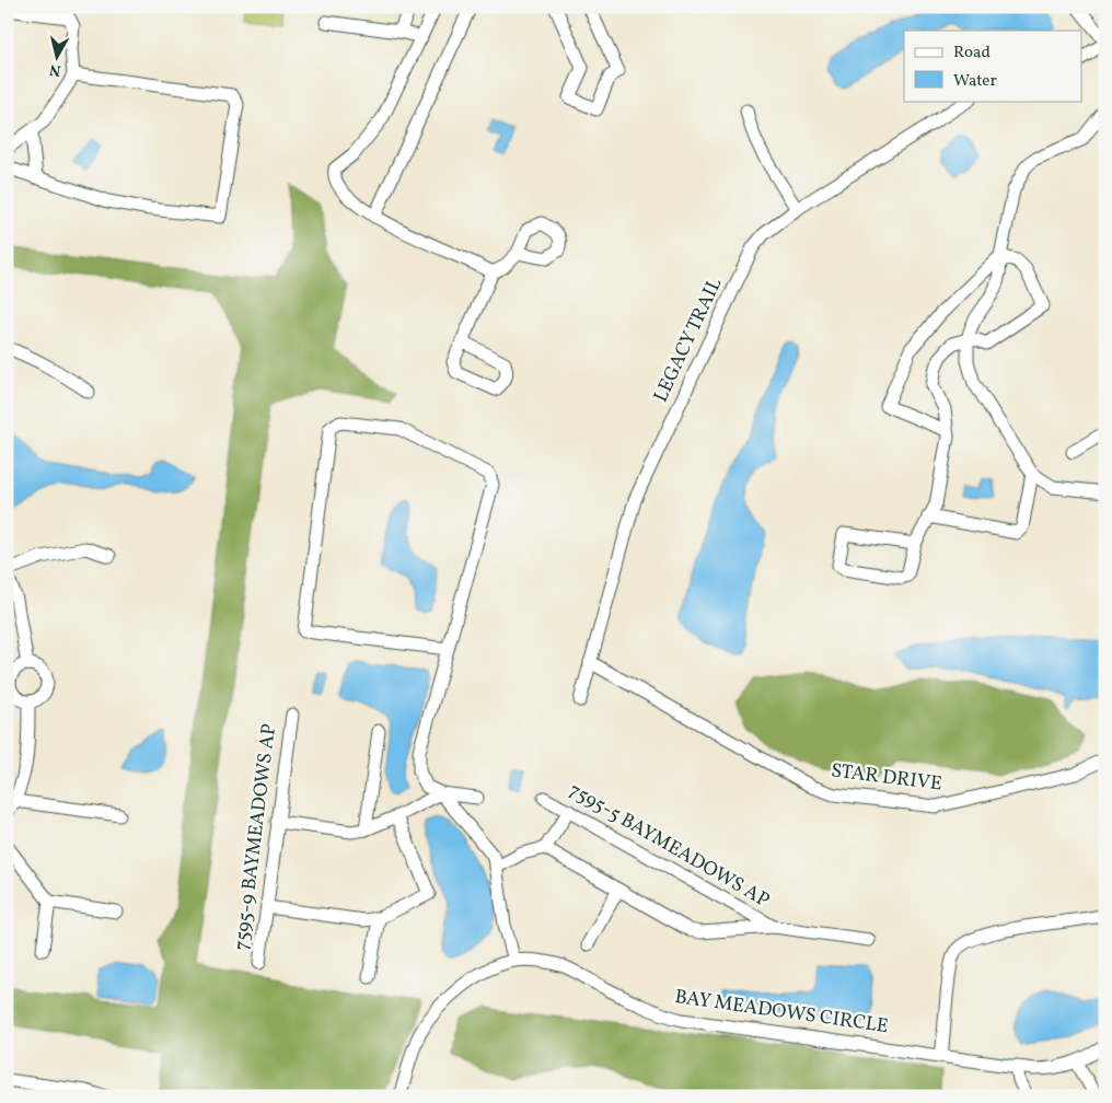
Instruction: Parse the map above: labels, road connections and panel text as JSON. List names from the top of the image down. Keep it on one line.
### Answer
{"streets":{"street":["LEGACY TRAIL","STAR DRIVE","7595-9 BAYMEADOWS AP","7595-5 BAYMEADOWS AP","BAY MEADOWS CIRCLE"]},"crossings":[["LEGACY TRAIL","STAR DRIVE"]],"legend":["Road","Water"],"north":"bottom"}
